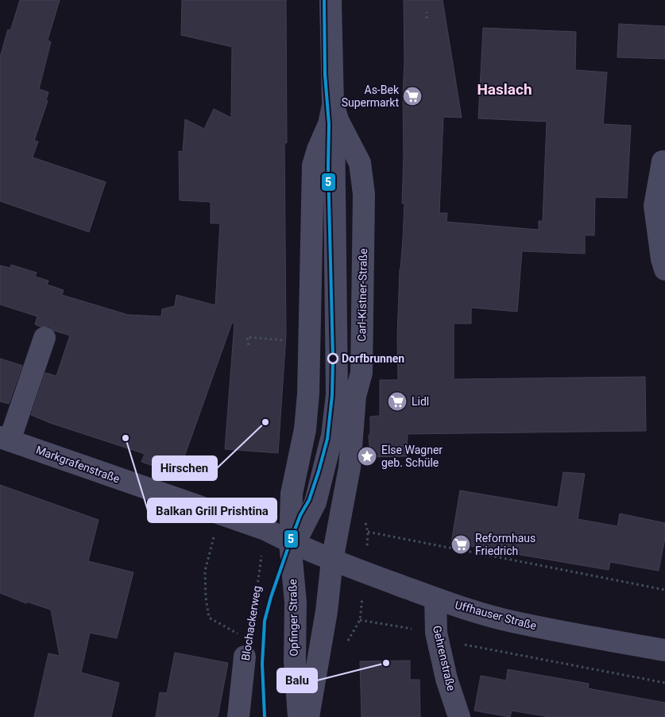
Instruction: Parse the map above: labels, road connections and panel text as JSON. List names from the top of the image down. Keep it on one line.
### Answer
{"streets":{"street":["Carl-Kistner-Straße","Markgrafenstraße","Uffhauser Straße","Opfinger Straße","Blochackerweg","Gehrenstraße"]},"crossings":[["Carl-Kistner-Straße","Markgrafenstraße"],["Carl-Kistner-Straße","Uffhauser Straße"],["Carl-Kistner-Straße","Opfinger Straße"],["Markgrafenstraße","Uffhauser Straße"],["Markgrafenstraße","Opfinger Straße"],["Markgrafenstraße","Blochackerweg"],["Uffhauser Straße","Gehrenstraße"]],"districts":["Haslach"],"places":{"supermarket":["As-Bek Supermarkt","Lidl","Reformhaus Friedrich"],"other":["Dorfbrunnen","Hirschen","Balkan Grill Prishtina","Balu"],"place":["Else Wagner geb. Schüle"]},"lines":["transit line 5"]}
